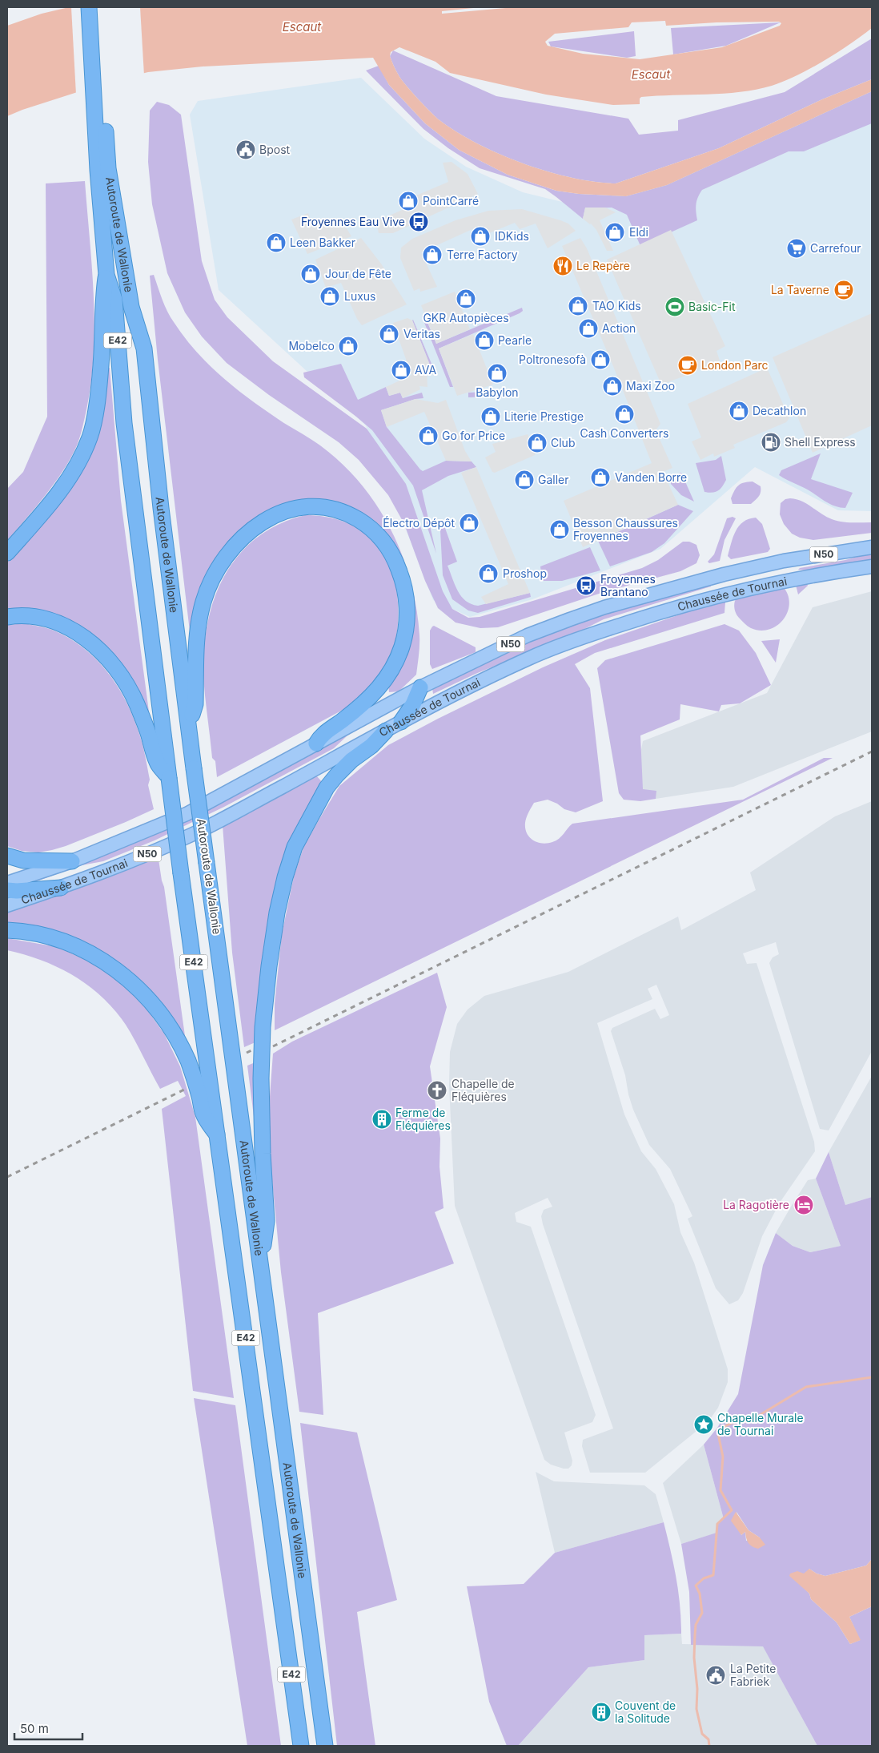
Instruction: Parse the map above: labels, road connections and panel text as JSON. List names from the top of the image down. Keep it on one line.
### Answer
{"streets":{"highway":["Autoroute de Wallonie","E42"],"main road":["N50","Chaussée de Tournai"]},"water":["Escaut"],"places":{"public building":["Bpost","La Petite Fabriek"],"shop":["PointCarré","Eldi","IDKids","Leen Bakker","Terre Factory","Jour de Fête","Luxus","GKR Autopièces","TAO Kids","Action","Veritas","Pearle","Mobelco","Poltronesofà","AVA","Babylon","Maxi Zoo","Decathlon","Cash Converters","Literie Prestige","Go for Price","Club","Vanden Borre","Galler","Électro Dépôt","Besson Chaussures Froyennes","Proshop"],"bus stop":["Froyennes Eau Vive","Froyennes Brantano"],"supermarket":["Carrefour"],"restaurant":["Le Repère"],"cafe":["La Taverne","London Parc"],"sports":["Basic-Fit"],"fuel station":["Shell Express"],"church":["Chapelle de Fléquières"],"building":["Ferme de Fléquières","Couvent de la Solitude"],"hotel":["La Ragotière"],"place":["Chapelle Murale de Tournai"]},"scale_bar":"50 m"}
